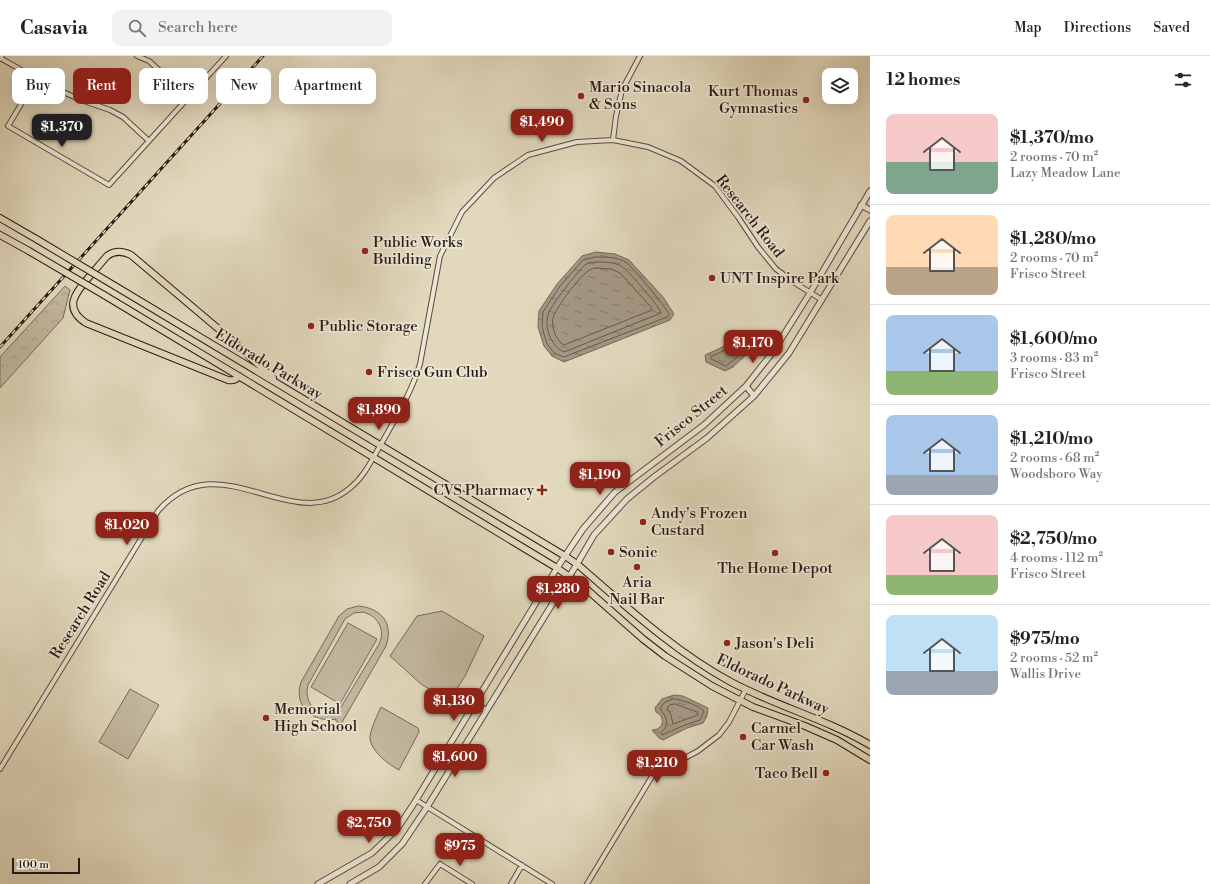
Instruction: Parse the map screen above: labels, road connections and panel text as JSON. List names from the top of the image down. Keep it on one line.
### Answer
{"streets":{"main road":["Eldorado Parkway"],"street":["Research Road","Frisco Street"]},"crossings":[["Research Road","Eldorado Parkway"],["Research Road","Frisco Street"],["Eldorado Parkway","Frisco Street"]],"places":{"other":["Mario Sinacola & Sons","Kurt Thomas Gymnastics","Public Works Building","UNT Inspire Park","Public Storage","Frisco Gun Club","Andy's Frozen Custard","Sonic","The Home Depot","Aria Nail Bar","Jason's Deli","Memorial High School","Carmel Car Wash","Taco Bell"],"health":["CVS Pharmacy"]},"scale_bar":"100 m","page":{"header":"Casavia","search":"Search here","nav":["Map","Directions","Saved"],"heading":"12 homes","chip":["Buy","Rent","Filters","New","Apartment"],"list":[{"name":"$1,370/mo","note":"2 rooms · 70 m² · Lazy Meadow Lane"},{"name":"$1,280/mo","note":"2 rooms · 70 m² · Frisco Street"},{"name":"$1,600/mo","note":"3 rooms · 83 m² · Frisco Street"},{"name":"$1,210/mo","note":"2 rooms · 68 m² · Woodsboro Way"},{"name":"$2,750/mo","note":"4 rooms · 112 m² · Frisco Street"},{"name":"$975/mo","note":"2 rooms · 52 m² · Wallis Drive"}],"price":["$1,490","$1,370","$1,170","$1,890","$1,190","$1,020","$1,280","$1,130","$1,600","$1,210","$2,750","$975"],"scale":"100 m"}}
